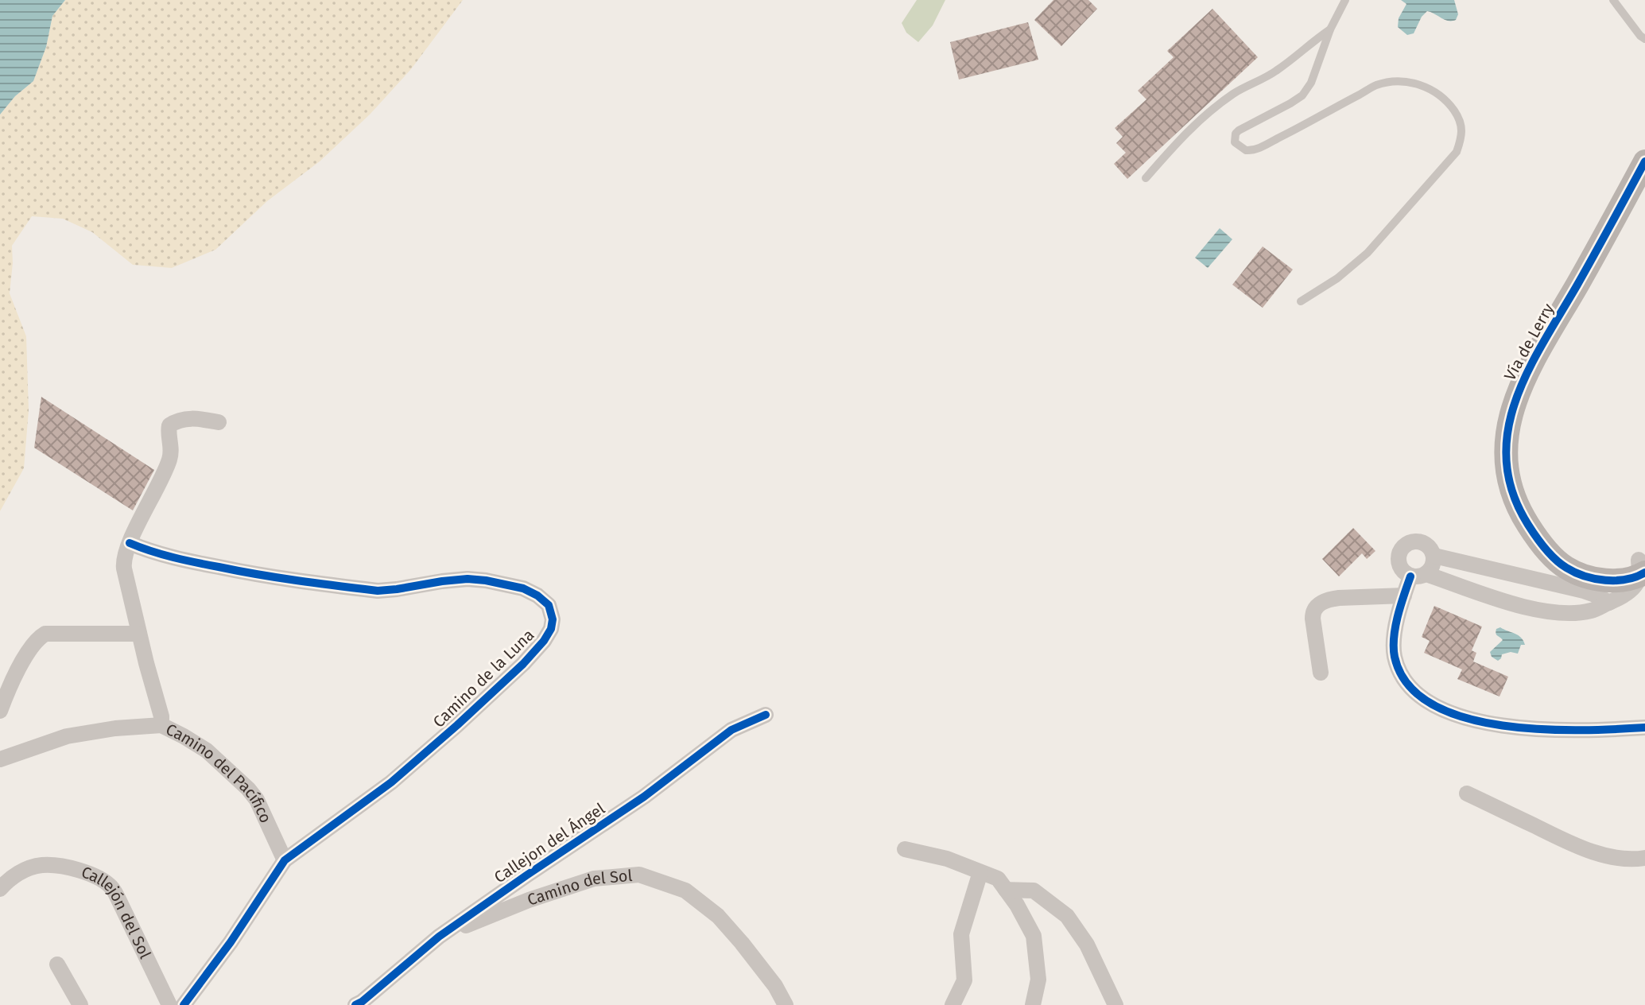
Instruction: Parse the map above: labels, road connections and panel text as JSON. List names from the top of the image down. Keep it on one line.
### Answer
{"streets":{"street":["Vía de Lerry","Camino de la Luna","Camino del Pacífico","Callejon del Ángel","Camino del Sol","Callejón del Sol"]},"crossings":[["Camino de la Luna","Camino del Pacífico"],["Callejon del Ángel","Camino del Sol"]]}
